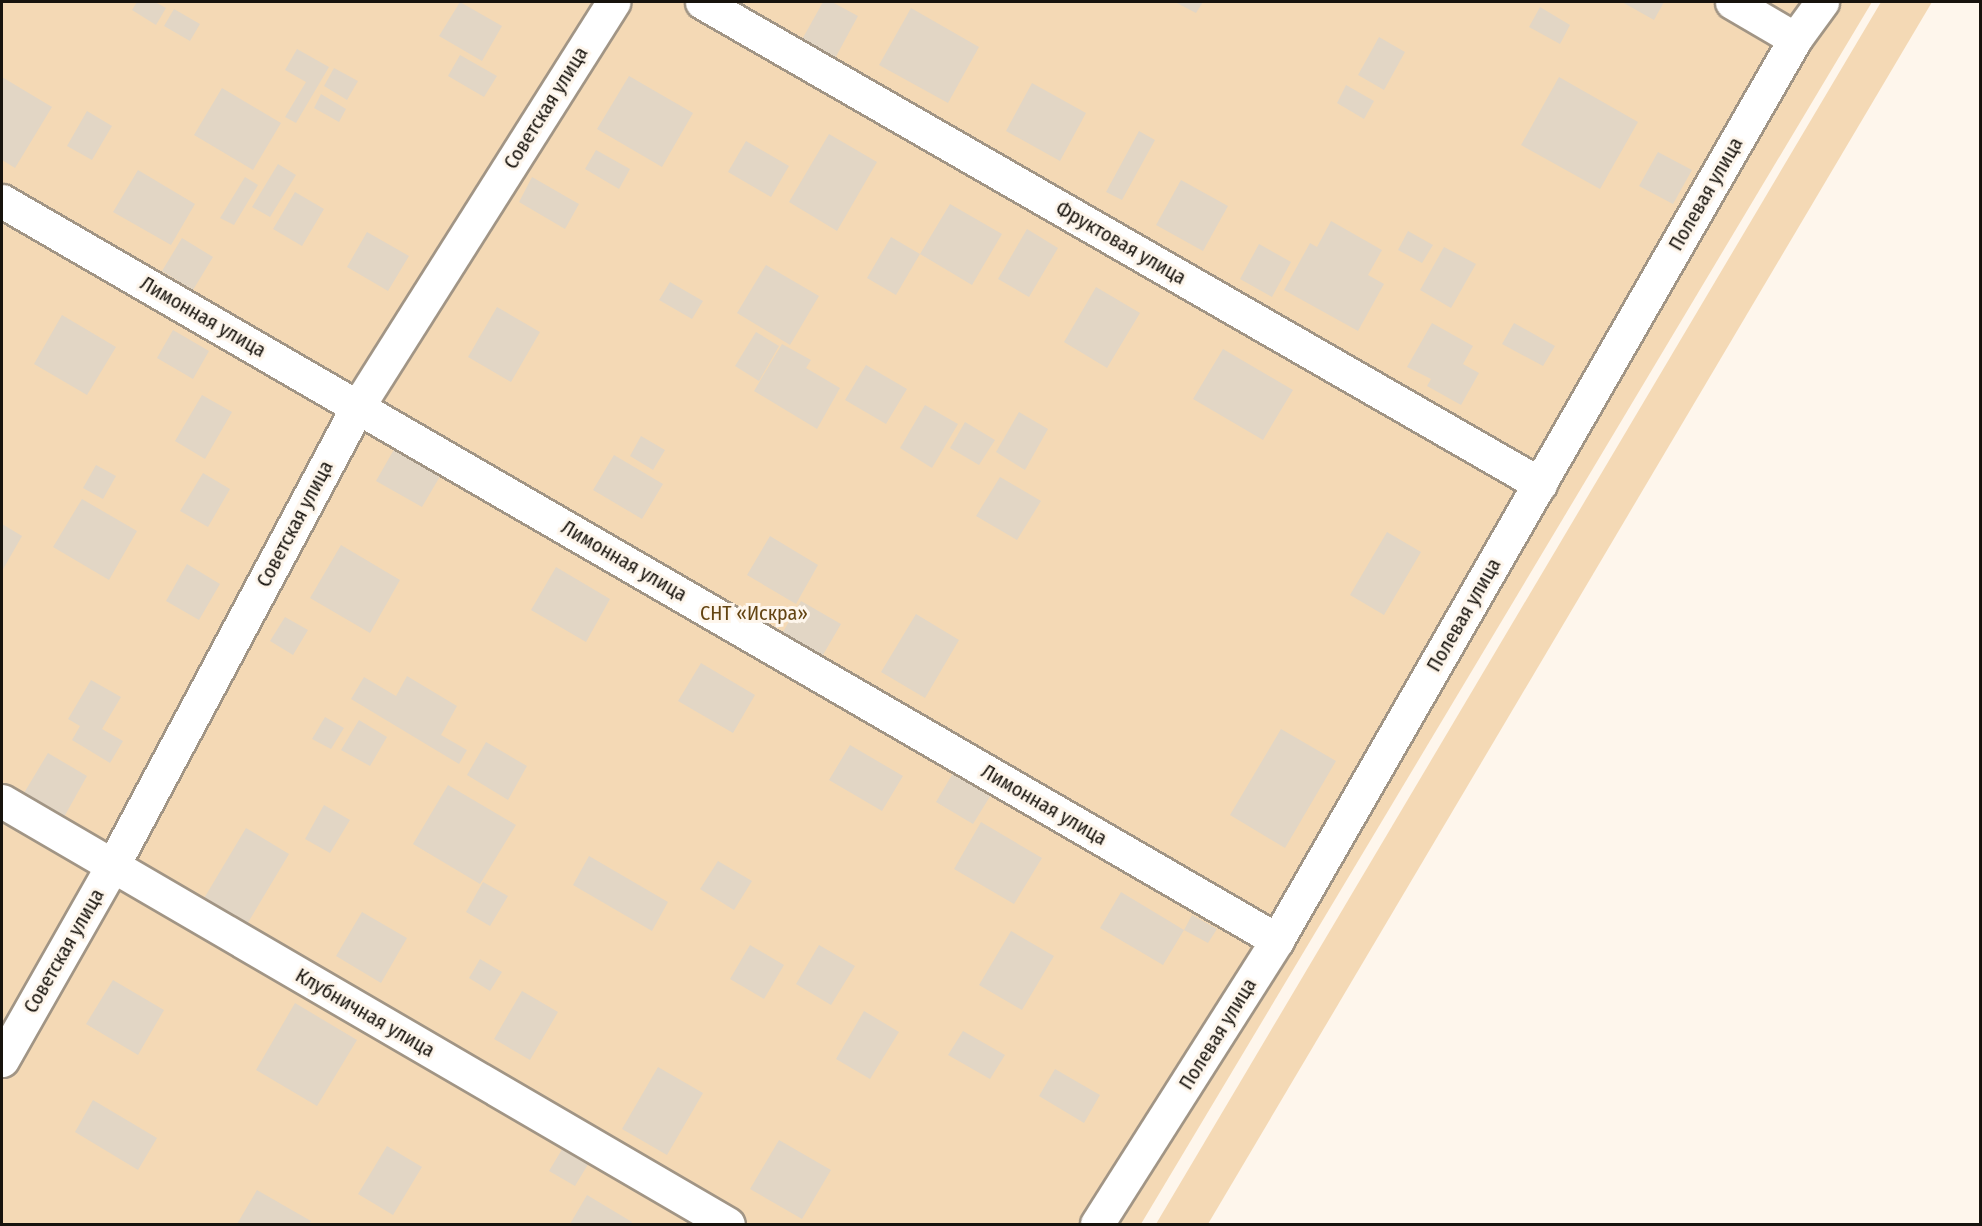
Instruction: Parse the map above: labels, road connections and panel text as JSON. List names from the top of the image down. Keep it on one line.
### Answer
{"streets":{"street":["Советская улица","Полевая улица","Фруктовая улица","Лимонная улица","Клубничная улица"]},"crossings":[["Советская улица","Лимонная улица"],["Советская улица","Клубничная улица"],["Полевая улица","Фруктовая улица"],["Полевая улица","Лимонная улица"]],"parks":["СНТ «Искра»"]}
